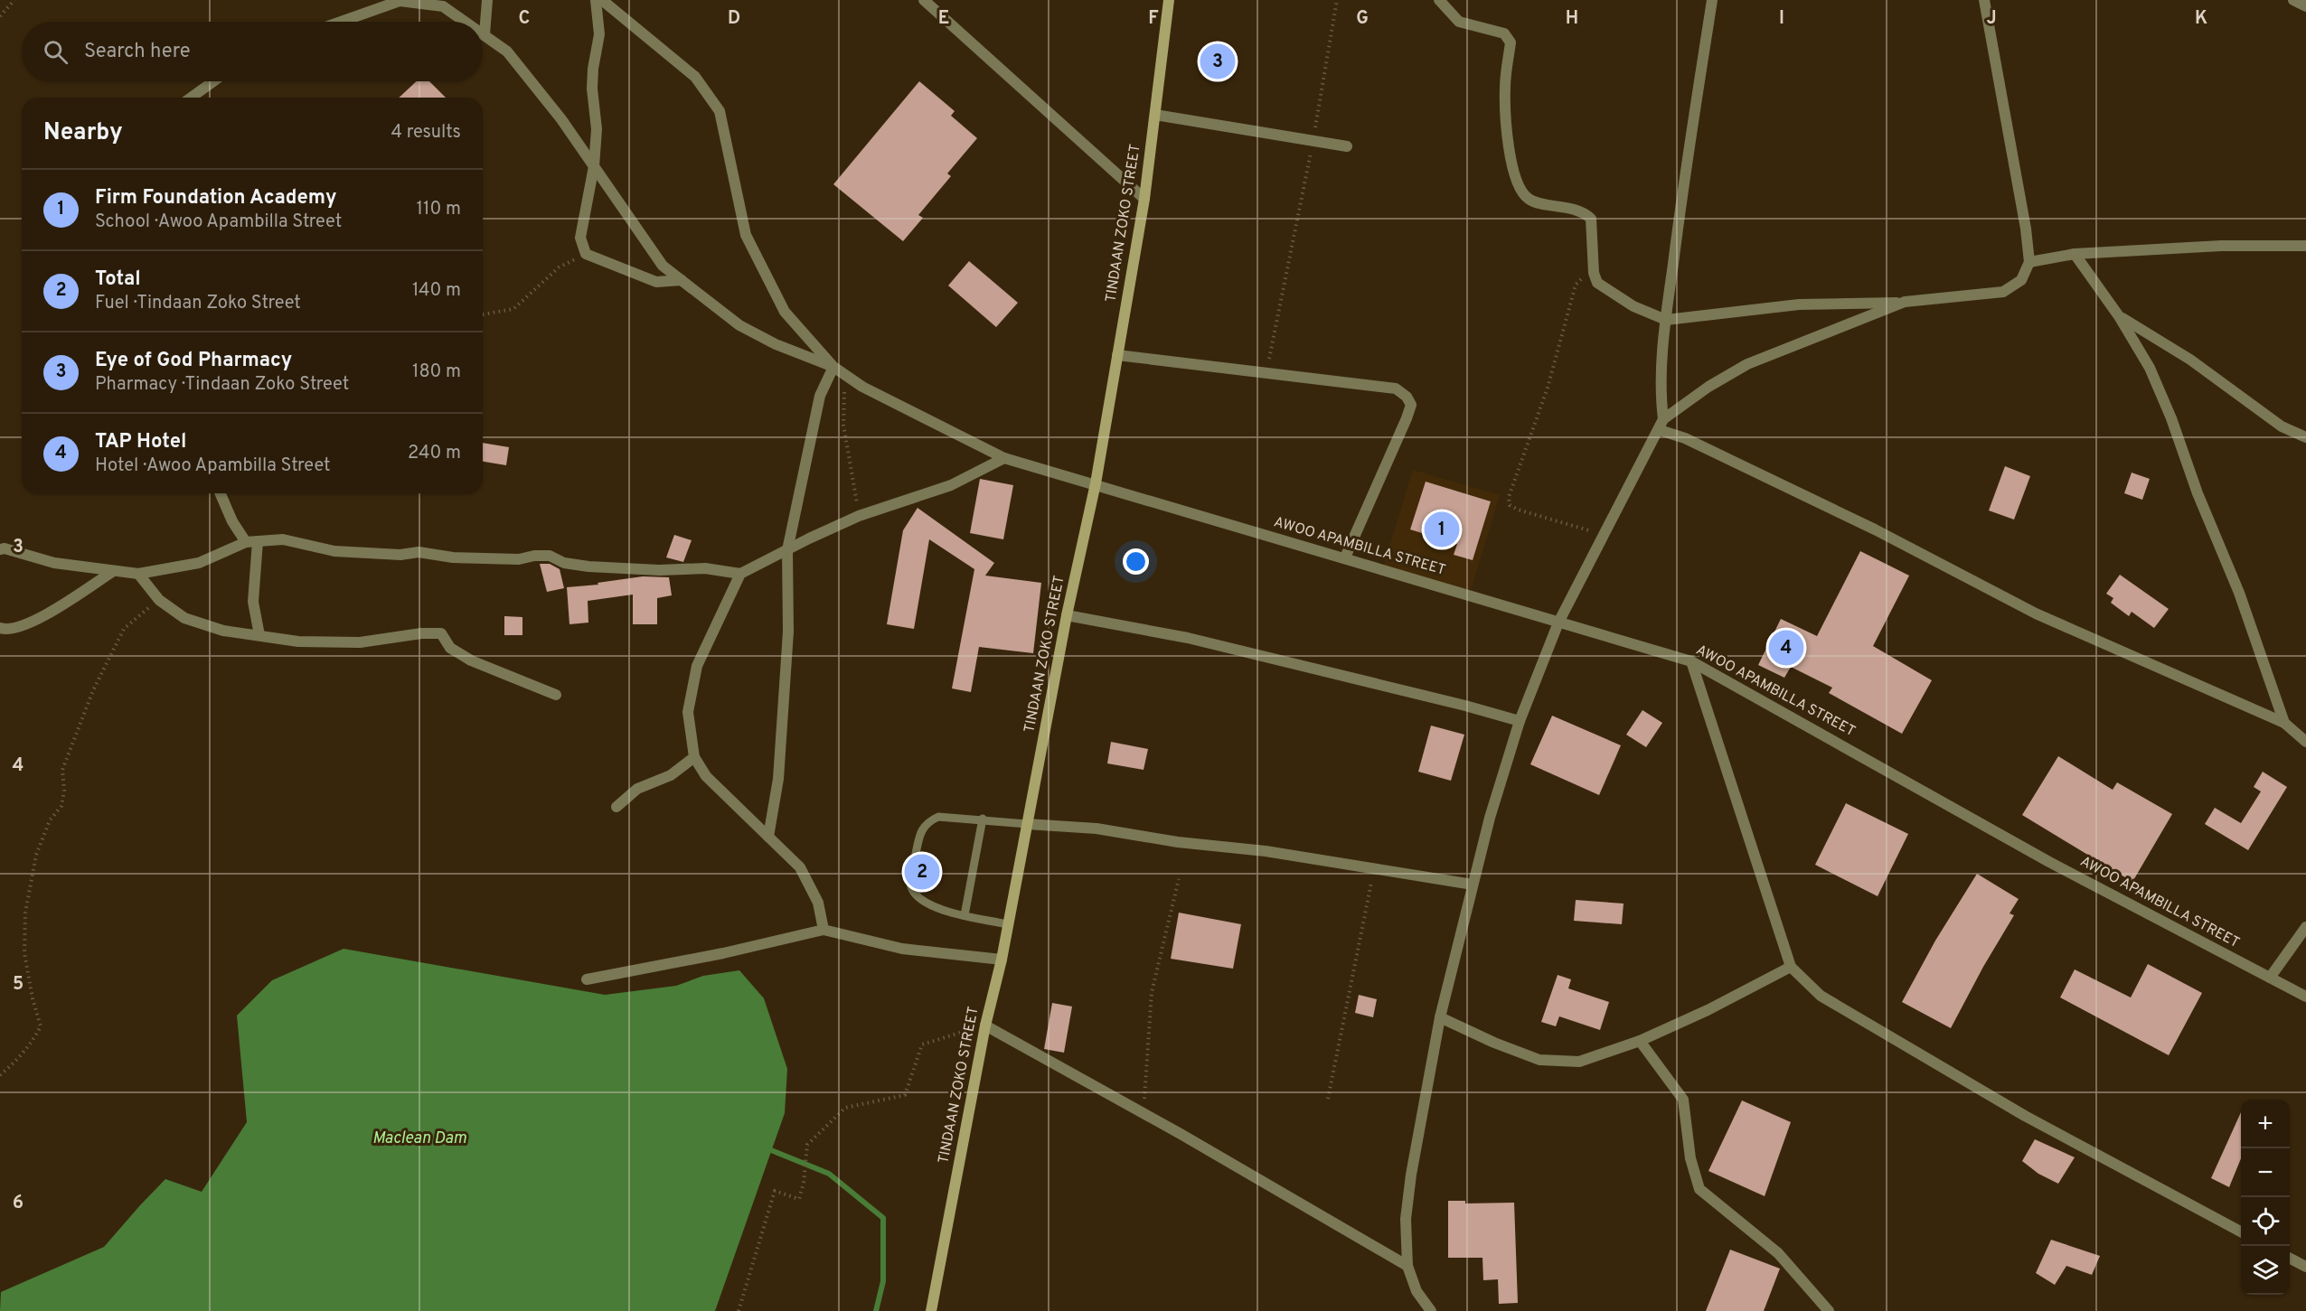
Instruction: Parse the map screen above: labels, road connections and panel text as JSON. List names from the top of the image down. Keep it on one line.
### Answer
{"streets":{"main road":["TINDAAN ZOKO STREET"],"street":["AWOO APAMBILLA STREET"]},"crossings":[["TINDAAN ZOKO STREET","AWOO APAMBILLA STREET"]],"water":["Maclean Dam"],"page":{"search":"Search here","pins":["3","1","4","2"],"heading":["Nearby","4 results"],"list":[{"mark":"1","name":"Firm Foundation Academy","note":"School · Awoo Apambilla Street","value":"110 m"},{"mark":"2","name":"Total","note":"Fuel · Tindaan Zoko Street","value":"140 m"},{"mark":"3","name":"Eye of God Pharmacy","note":"Pharmacy · Tindaan Zoko Street","value":"180 m"},{"mark":"4","name":"TAP Hotel","note":"Hotel · Awoo Apambilla Street","value":"240 m"}],"map_buttons":["+","−"]},"grid":{"columns":["C","D","E","F","G","H","I","J","K"],"rows":["3","4","5","6"]}}
